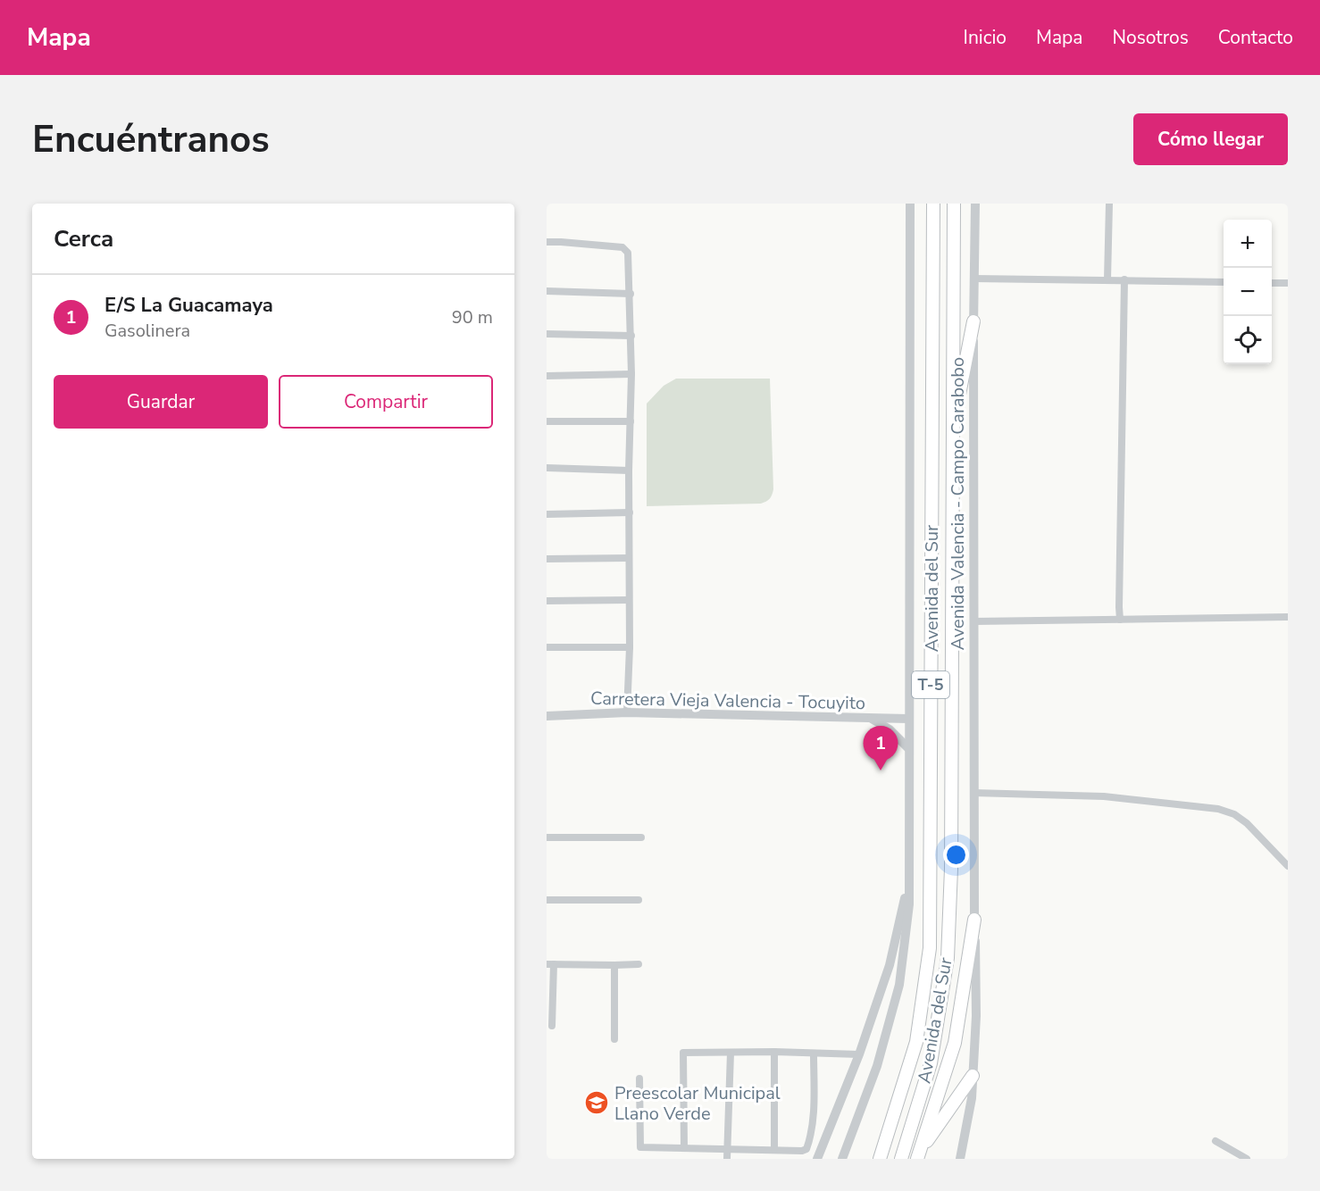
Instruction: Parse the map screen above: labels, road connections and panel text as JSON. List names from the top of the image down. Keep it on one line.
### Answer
{"streets":{"highway":["Avenida del Sur","T-5"],"street":["Avenida Valencia - Campo Carabobo","Carretera Vieja Valencia - Tocuyito"]},"places":{"school or university":["Preescolar Municipal Llano Verde"]},"page":{"header":"Mapa","nav":["Inicio","Mapa","Nosotros","Contacto"],"buttons":["Cómo llegar",["Guardar","Compartir"]],"title":"Encuéntranos","heading":"Cerca","map_buttons":["+","−"],"list":[{"mark":"1","name":"E/S La Guacamaya","note":"Gasolinera","value":"90 m"}],"pins":"1"}}
